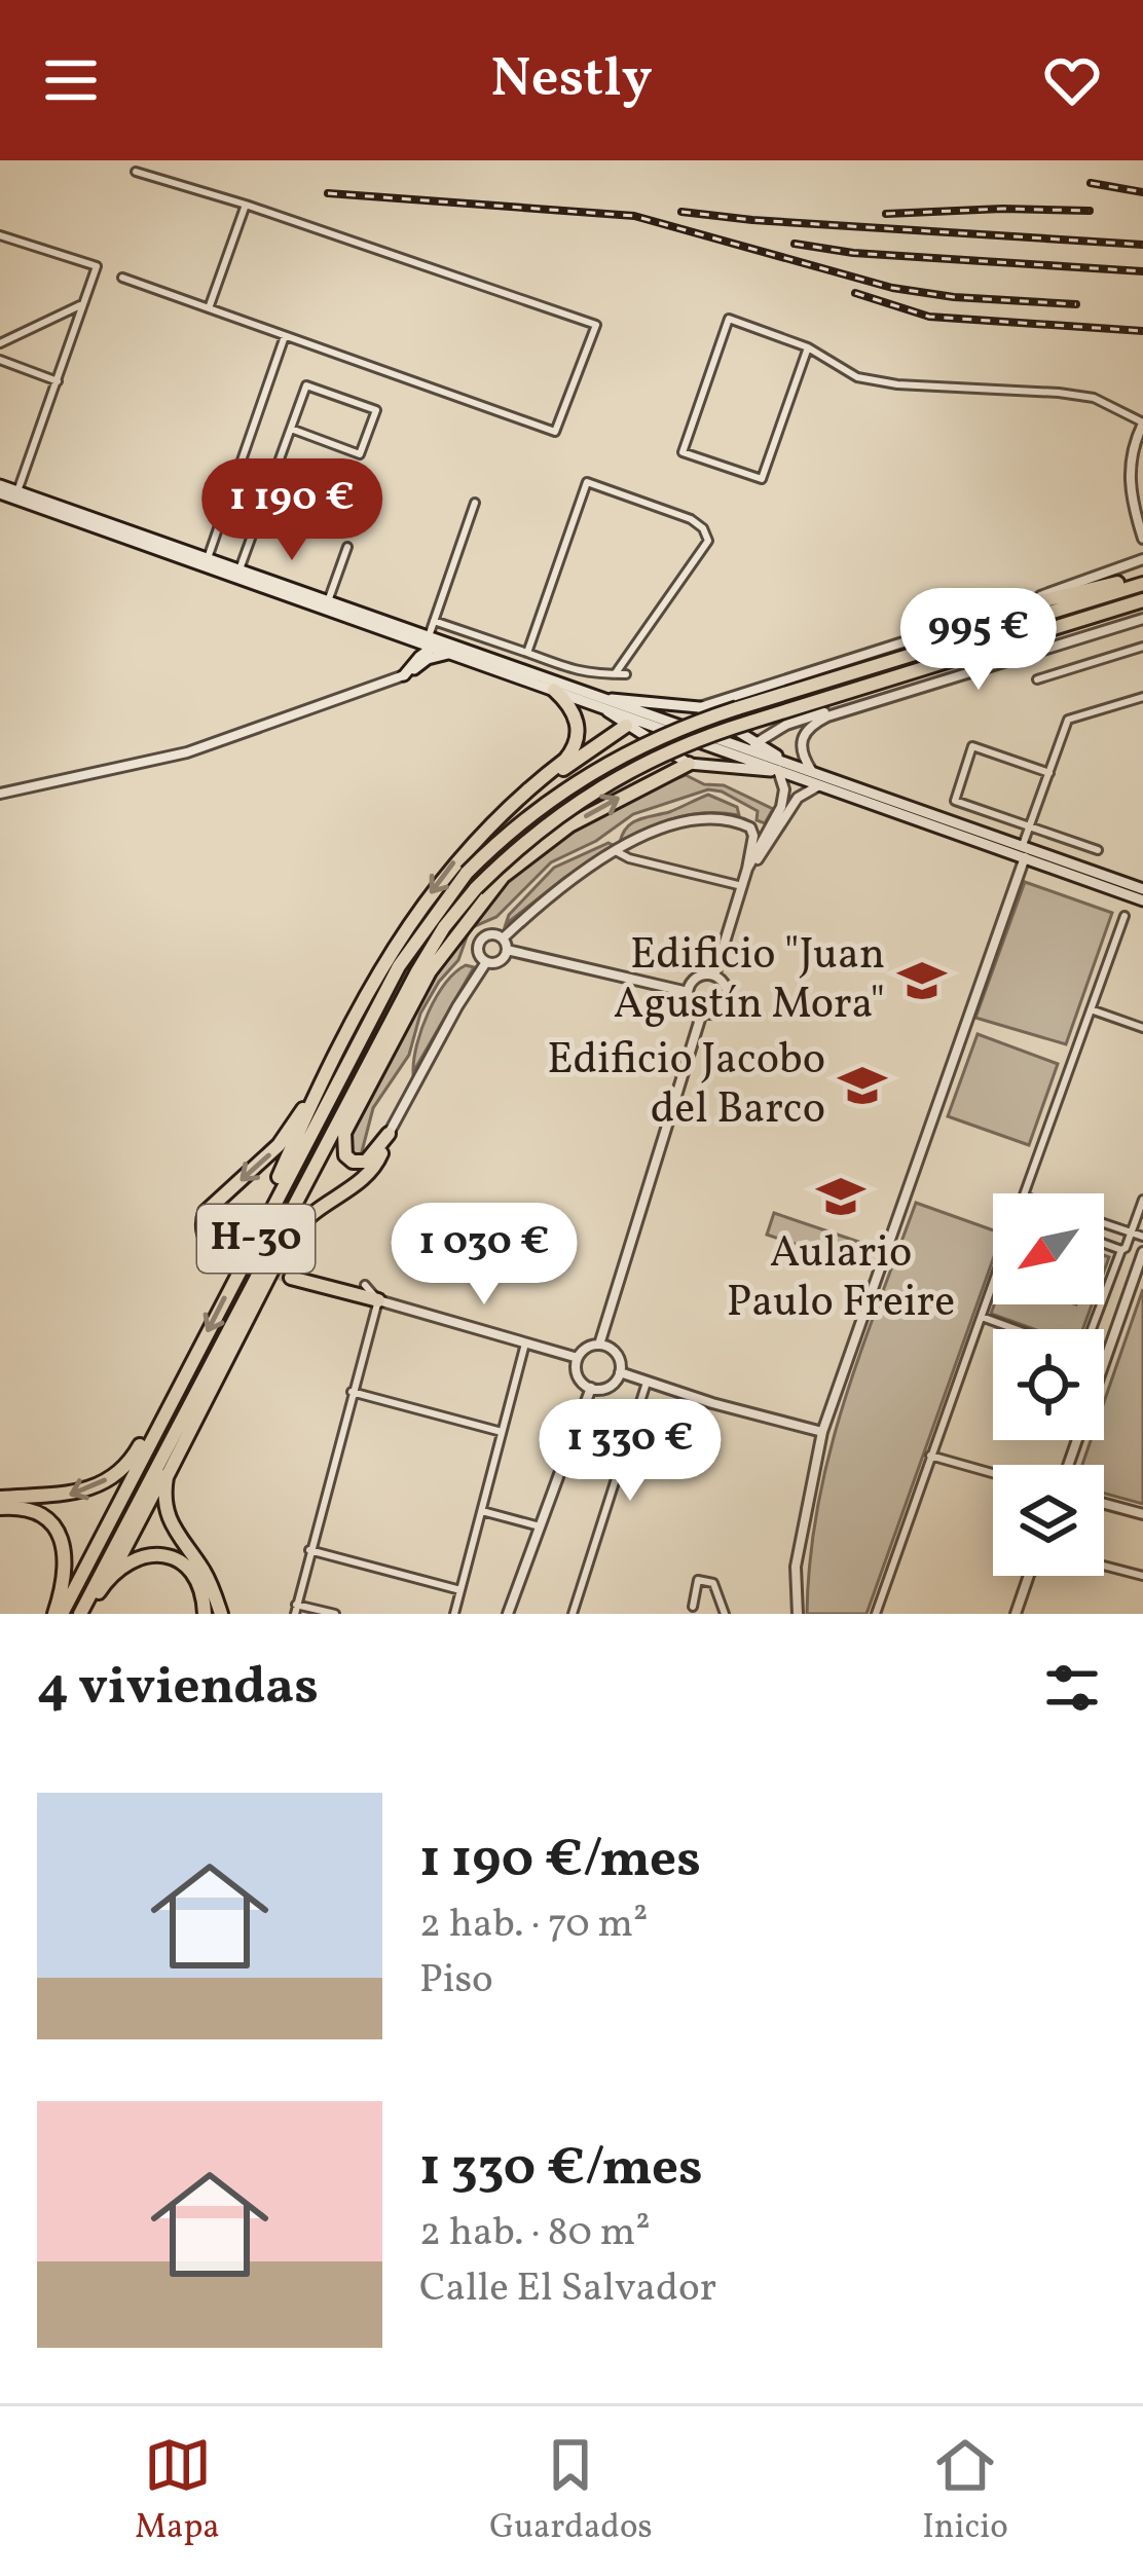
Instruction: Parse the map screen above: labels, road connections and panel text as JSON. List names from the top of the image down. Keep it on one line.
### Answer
{"streets":{"highway":["H-30"]},"places":{"school or university":["Edificio \"Juan Agustín Mora\"","Edificio Jacobo del Barco","Aulario Paulo Freire"]},"north":"bottom left","page":{"header":"Nestly","price":["1 190 €","995 €","1 030 €","1 330 €"],"heading":"4 viviendas","list":[{"name":"1 190 €/mes","note":"2 hab. · 70 m² · Piso"},{"name":"1 330 €/mes","note":"2 hab. · 80 m² · Calle El Salvador"}],"tabs":["Mapa","Guardados","Inicio"]}}
